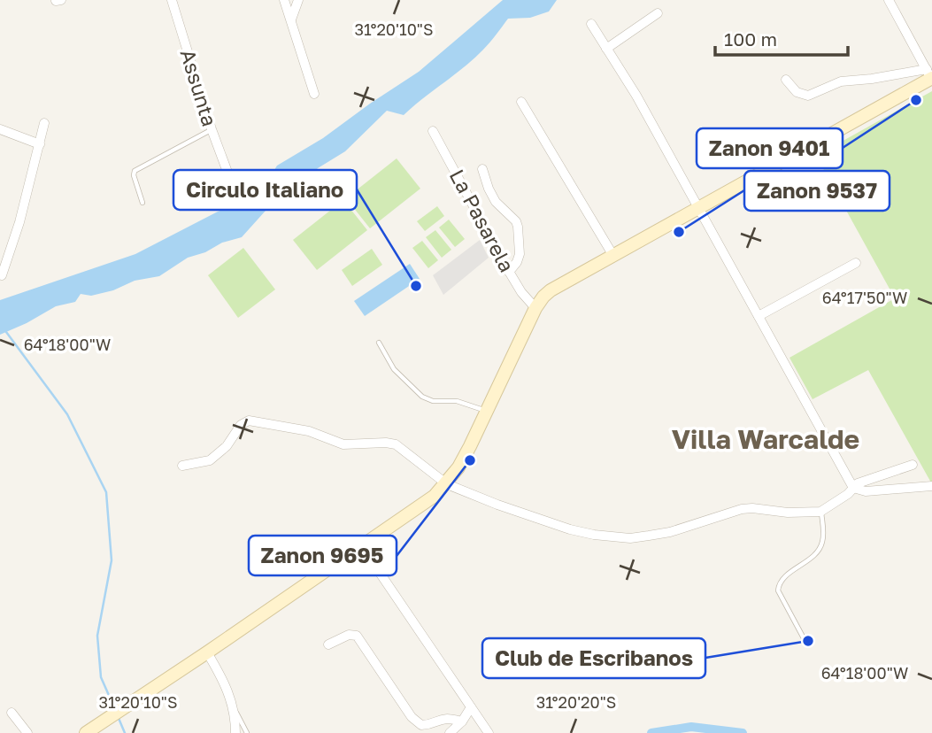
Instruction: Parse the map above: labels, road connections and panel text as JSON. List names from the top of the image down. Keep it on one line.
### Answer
{"streets":{"street":["Assunta","La Pasarela"]},"districts":["Villa Warcalde"],"places":["Zanon 9401","Zanon 9537","Circulo Italiano","Zanon 9695","Club de Escribanos"],"scale_bar":"100 m","coordinates":["31°20'10\"S","64°17'50\"W","64°18'00\"W","31°20'20\"S"]}
